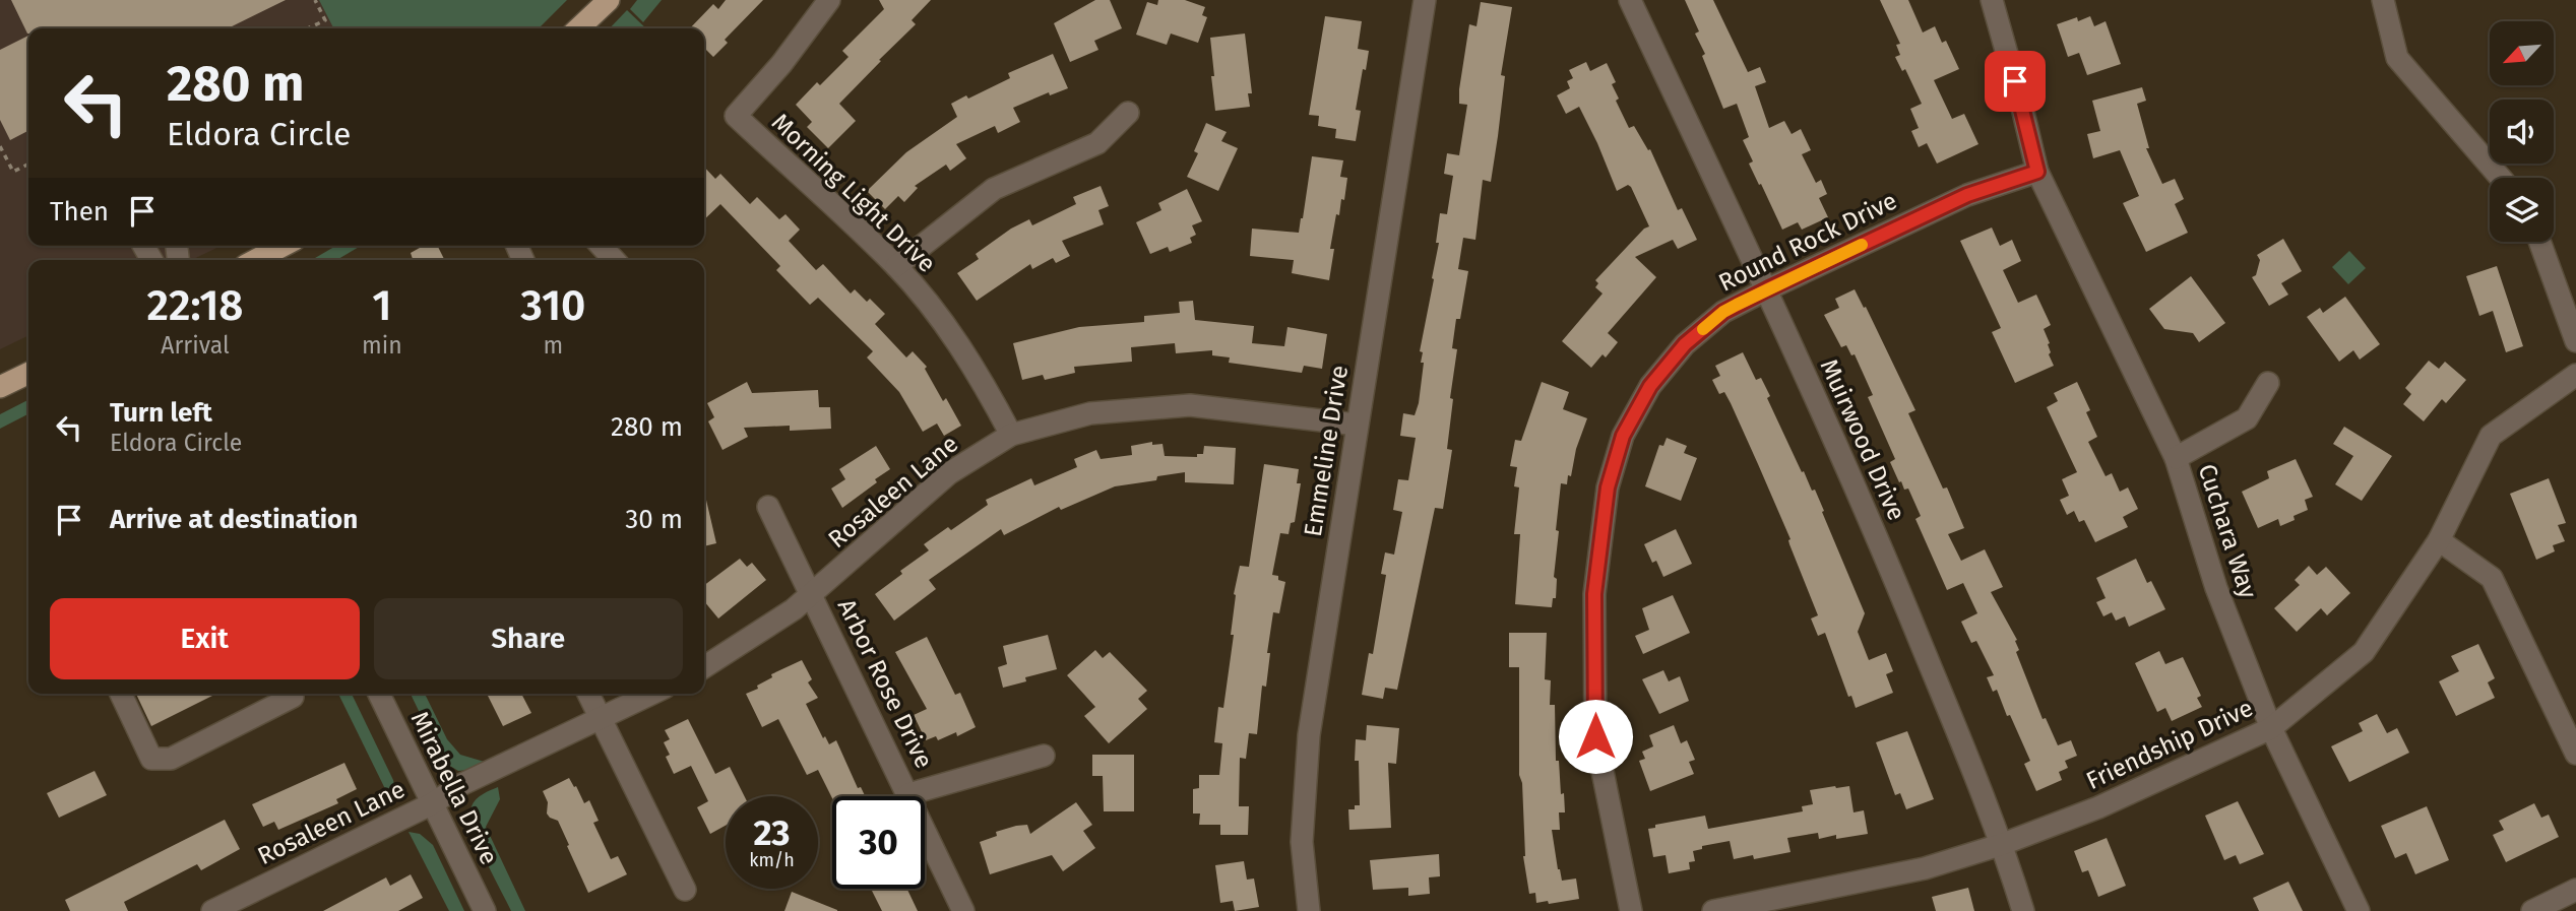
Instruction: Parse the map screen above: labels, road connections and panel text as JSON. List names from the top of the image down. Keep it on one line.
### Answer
{"streets":{"street":["Morning Light Drive","Round Rock Drive","Muirwood Drive","Emmeline Drive","Rosaleen Lane","Cuchara Way","Arbor Rose Drive","Friendship Drive","Mirabella Drive"]},"crossings":[["Morning Light Drive","Rosaleen Lane"],["Round Rock Drive","Muirwood Drive"],["Round Rock Drive","Cuchara Way"],["Muirwood Drive","Friendship Drive"],["Emmeline Drive","Rosaleen Lane"],["Rosaleen Lane","Arbor Rose Drive"],["Rosaleen Lane","Mirabella Drive"],["Cuchara Way","Friendship Drive"]],"north":"bottom left","page":{"turn":["280 m","Eldora Circle"],"then":"Then","eta":["22:18","Arrival","1","min","310","m"],"list":[{"name":"Turn left","note":"Eldora Circle","value":"280 m"},{"name":"Arrive at destination","value":"30 m"}],"buttons":["Exit","Share"],"speed":"23 km/h","limit":"30"}}
